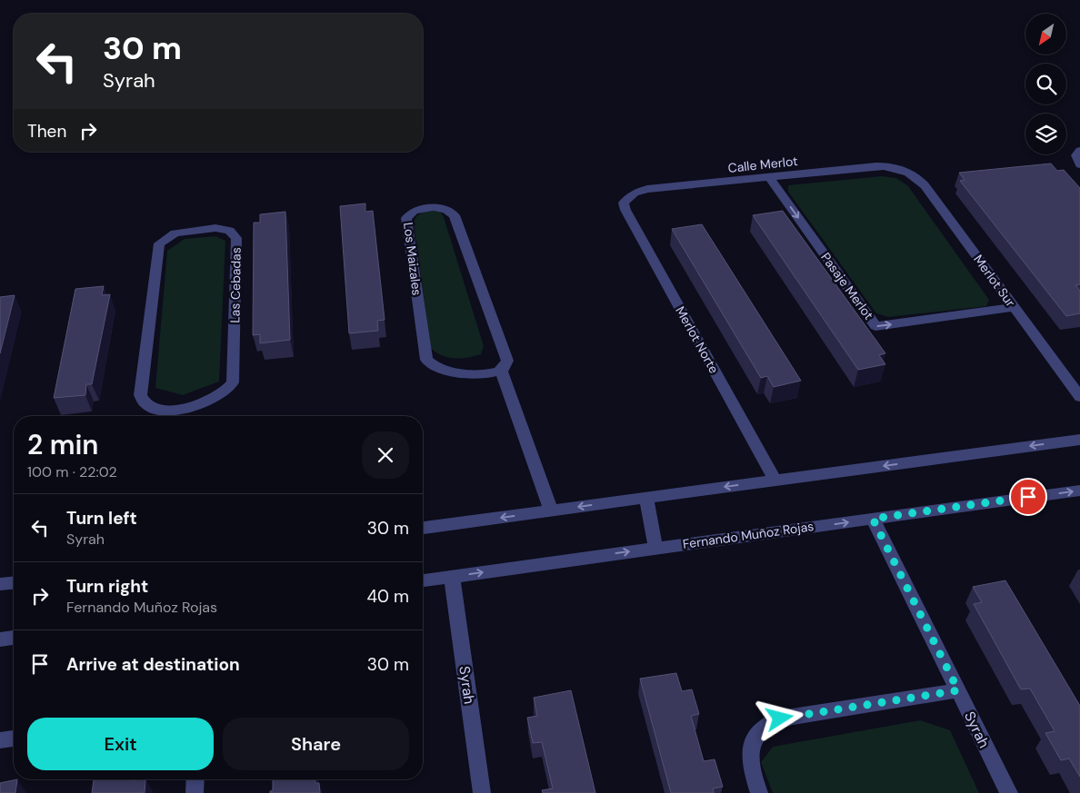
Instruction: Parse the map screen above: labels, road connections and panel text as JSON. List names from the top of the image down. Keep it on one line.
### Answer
{"streets":{"street":["Calle Merlot","Los Maizales","Merlot Sur","Las Cebadas","Pasaje Merlot","Merlot Norte","Fernando Muñoz Rojas","Syrah"]},"crossings":[["Calle Merlot","Merlot Sur"],["Calle Merlot","Pasaje Merlot"],["Calle Merlot","Merlot Norte"],["Merlot Sur","Pasaje Merlot"],["Fernando Muñoz Rojas","Syrah"]],"one_way":["Pasaje Merlot"],"north":"bottom left","page":{"turn":["30 m","Syrah"],"then":"Then","heading":["2 min","100 m · 22:02"],"list":[{"name":"Turn left","note":"Syrah","value":"30 m"},{"name":"Turn right","note":"Fernando Muñoz Rojas","value":"40 m"},{"name":"Arrive at destination","value":"30 m"}],"buttons":["Exit","Share"]}}
